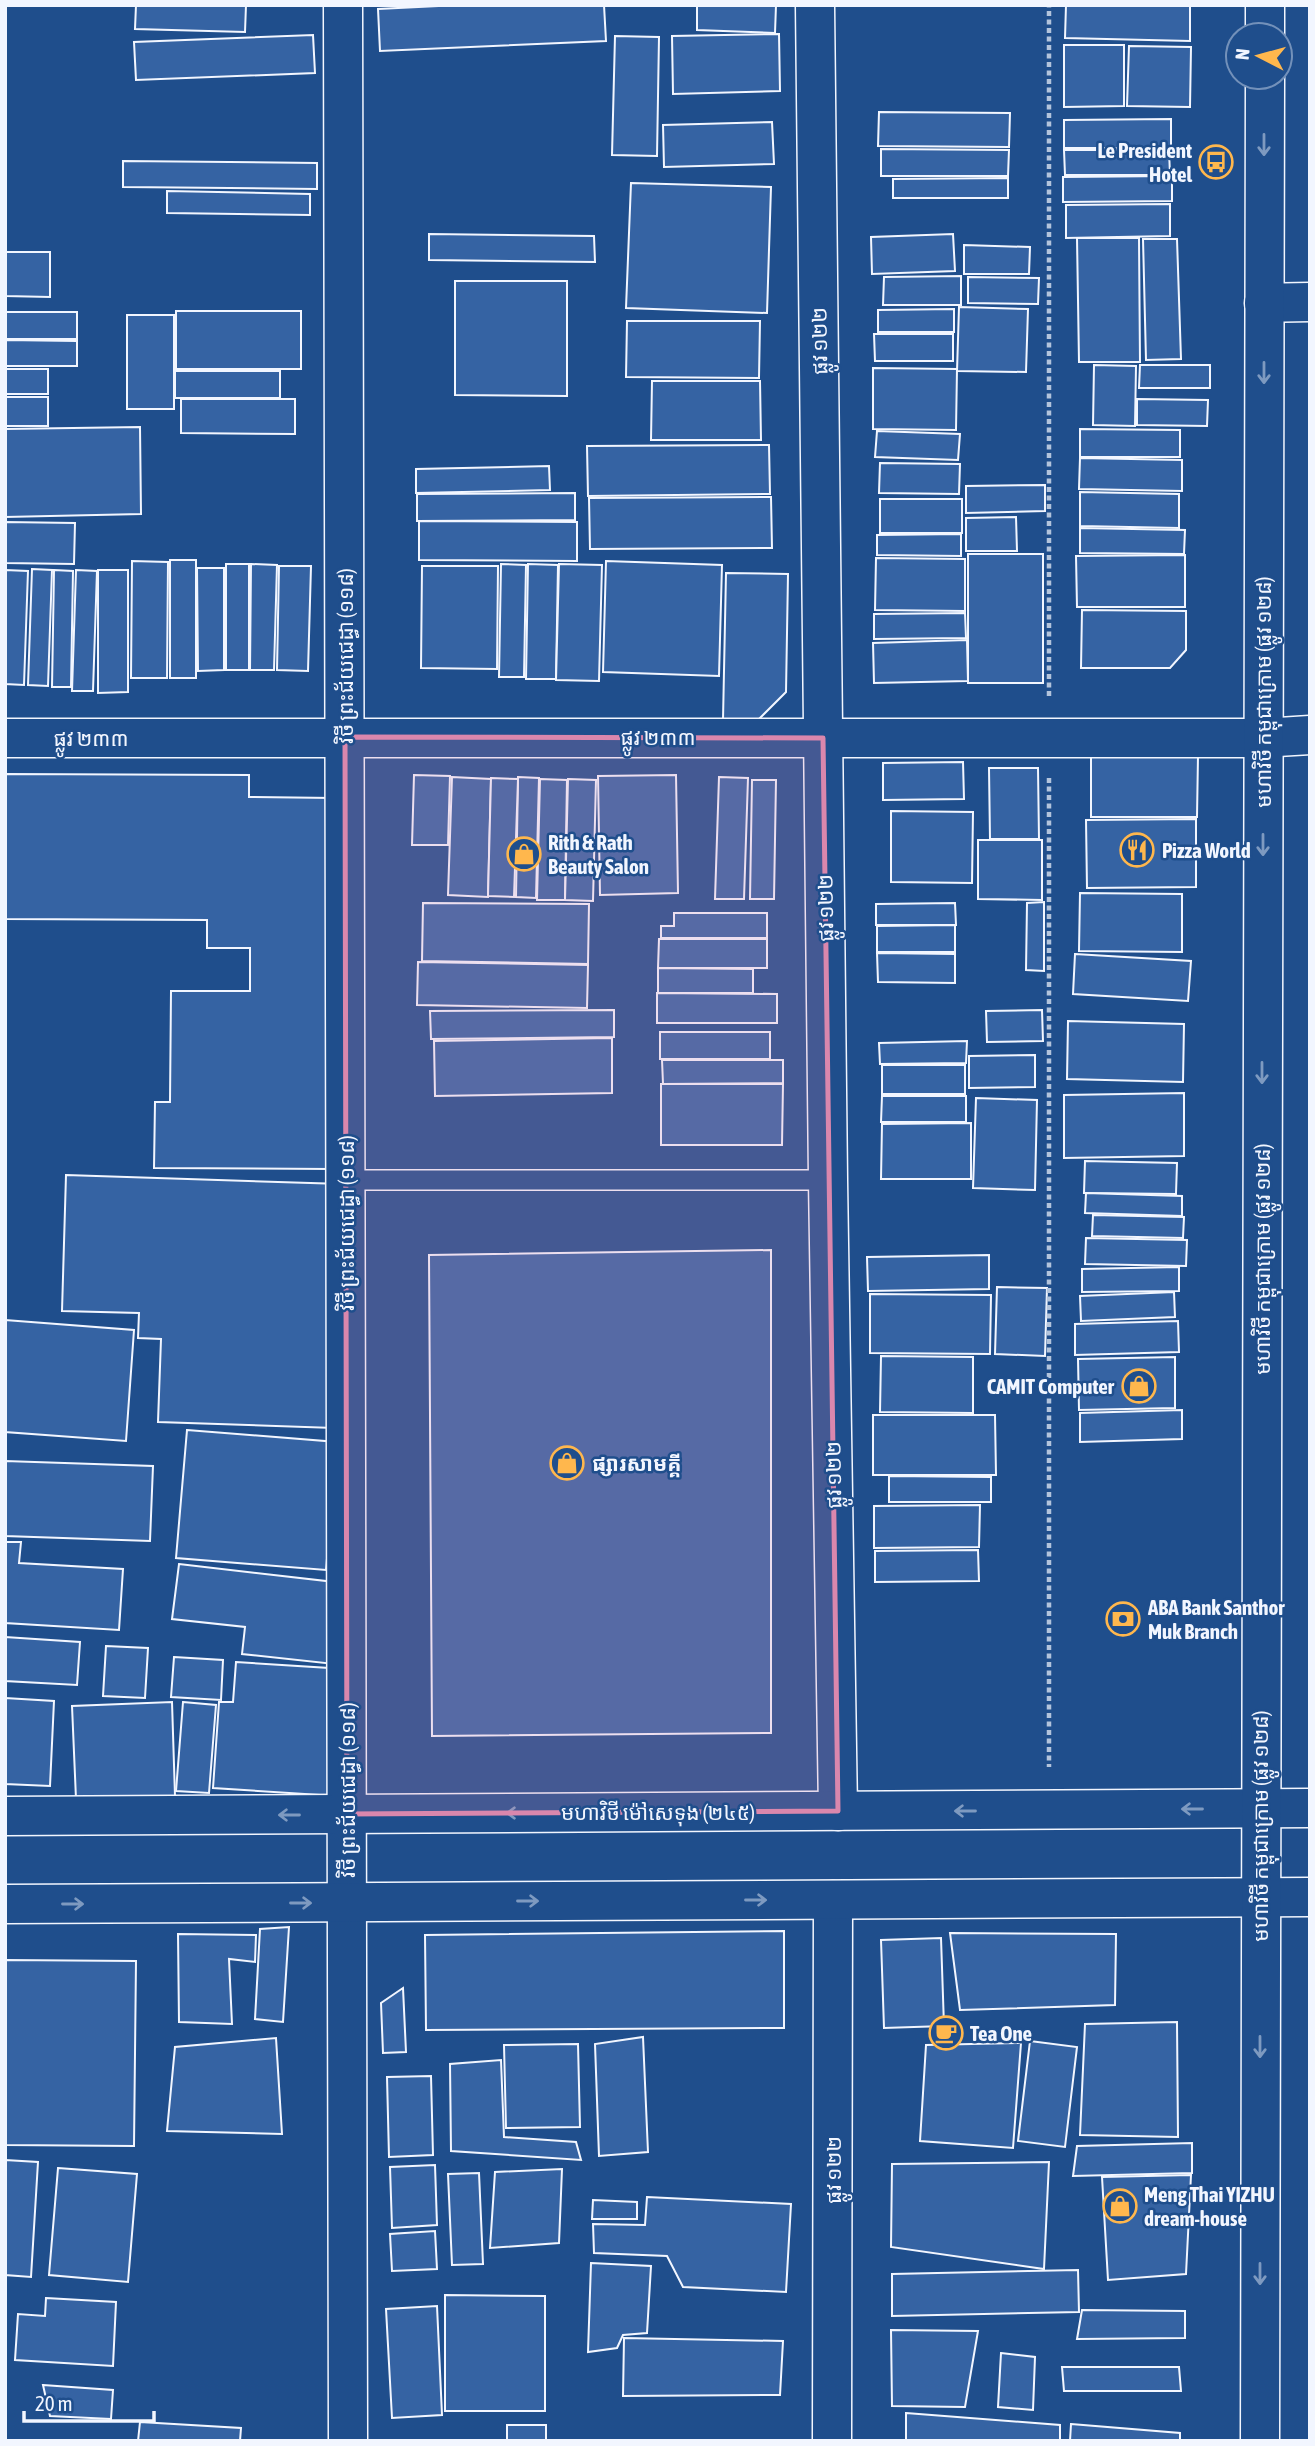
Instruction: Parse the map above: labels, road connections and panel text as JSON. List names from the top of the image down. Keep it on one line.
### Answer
{"streets":{"street":["ផ្លូវ ១២២","វិថី ព្រះជ័យជេដ្ធា (១១៨)","មហាវិថី កម្ពុជាក្រោម (ផ្លូវ ១២៨)","ផ្លូវ ២៣៣","មហាវិថី ម៉ៅសេទុង (២៤៥)"]},"crossings":[["ផ្លូវ ១២២","ផ្លូវ ២៣៣"],["ផ្លូវ ១២២","មហាវិថី ម៉ៅសេទុង (២៤៥)"],["វិថី ព្រះជ័យជេដ្ធា (១១៨)","ផ្លូវ ២៣៣"],["វិថី ព្រះជ័យជេដ្ធា (១១៨)","មហាវិថី ម៉ៅសេទុង (២៤៥)"],["មហាវិថី កម្ពុជាក្រោម (ផ្លូវ ១២៨)","ផ្លូវ ២៣៣"],["មហាវិថី កម្ពុជាក្រោម (ផ្លូវ ១២៨)","មហាវិថី ម៉ៅសេទុង (២៤៥)"]],"one_way":["មហាវិថី កម្ពុជាក្រោម (ផ្លូវ ១២៨)"],"places":{"bus stop":["Le President Hotel"],"restaurant":["Pizza World"],"shop":["Rith & Rath Beauty Salon","CAMIT Computer","ផ្សារសាមគ្គី","Meng Thai YIZHU dream-house"],"bank":["ABA Bank Santhor Muk Branch"],"cafe":["Tea One"]},"scale_bar":"20 m","north":"left"}
